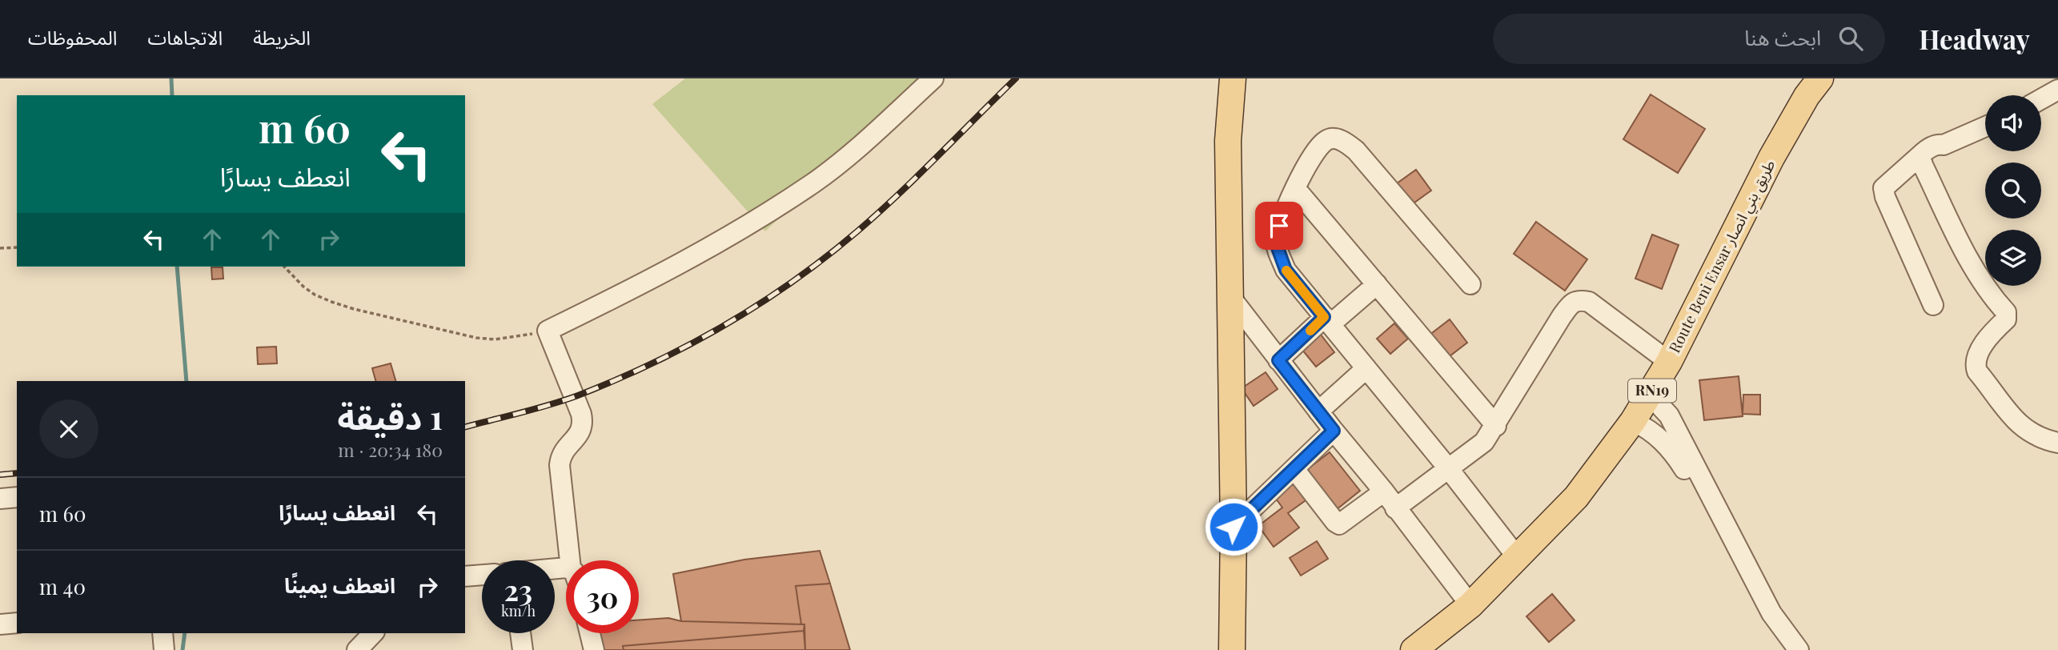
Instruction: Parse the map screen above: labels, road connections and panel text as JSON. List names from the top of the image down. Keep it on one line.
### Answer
{"streets":{"main road":["Route Beni Ensar طريق بني انصار","RN19"]},"page":{"header":"Headway","search":"ابحث هنا","nav":["الخريطة","الاتجاهات","المحفوظات"],"turn":["60 m","انعطف يسارًا"],"heading":["1 دقيقة","180 m · 20:34"],"list":[{"name":"انعطف يسارًا","value":"60 m"},{"name":"انعطف يمينًا","value":"40 m"}],"speed":"23 km/h","limit":"30"}}
